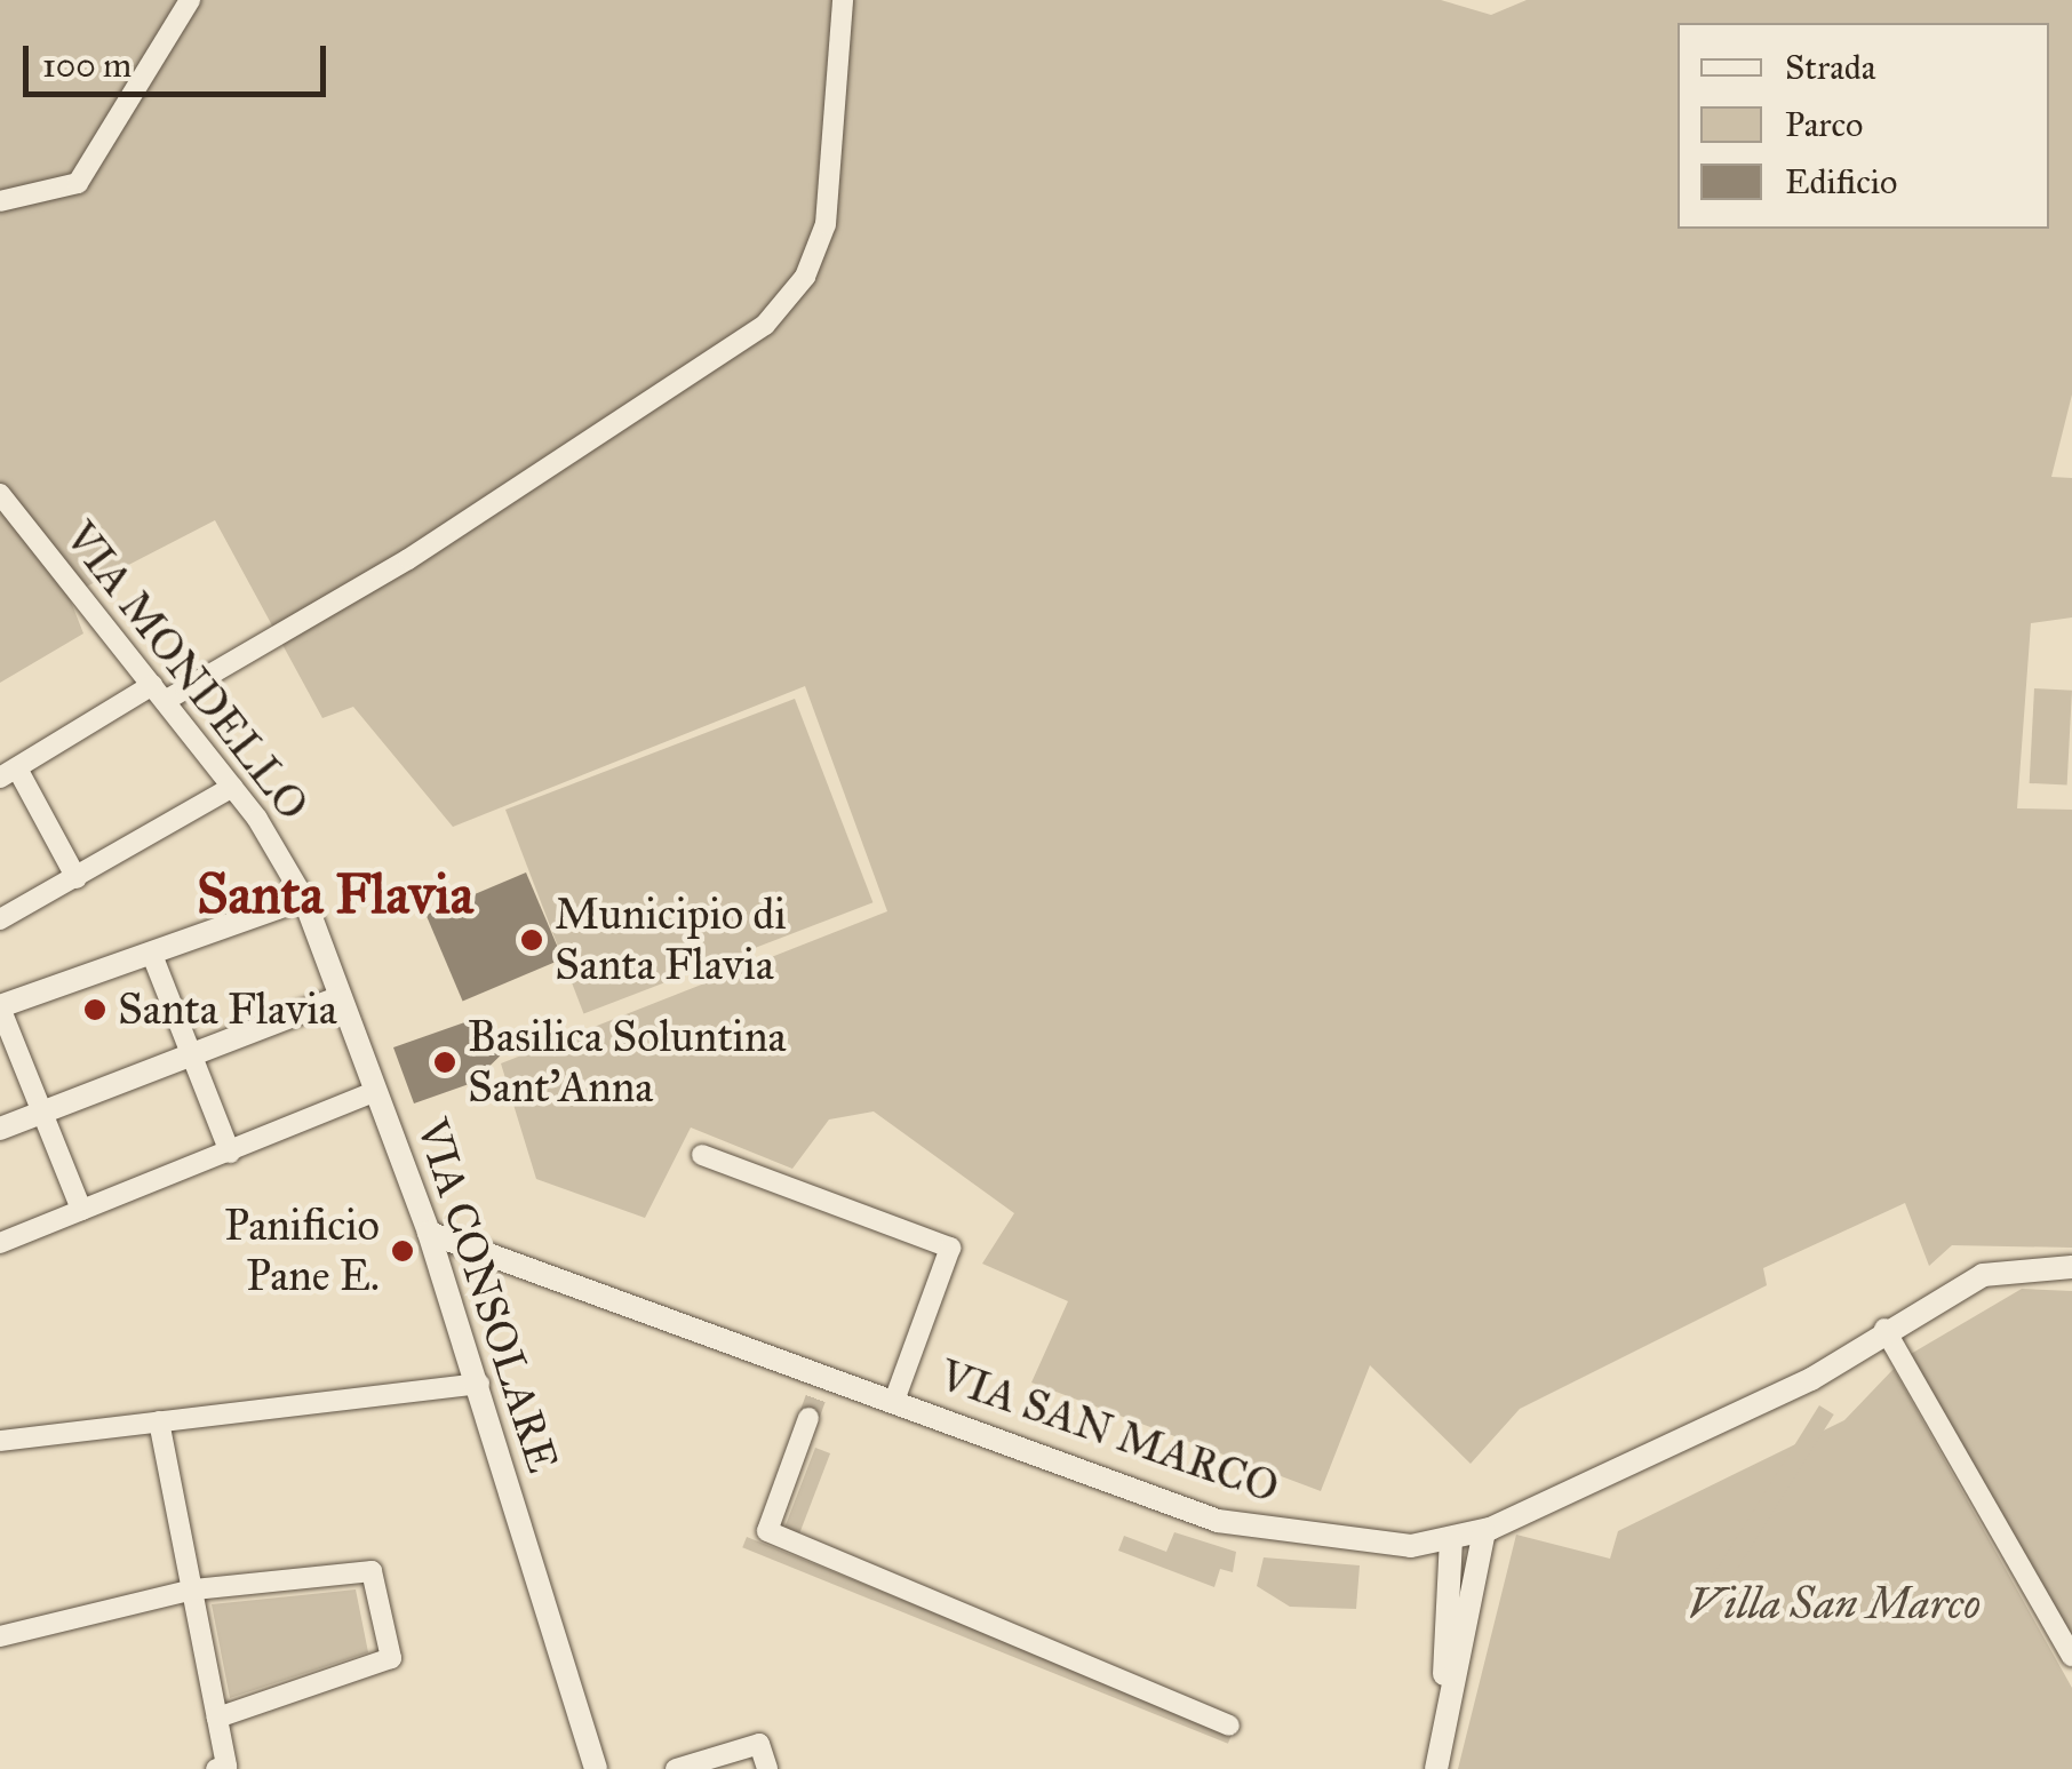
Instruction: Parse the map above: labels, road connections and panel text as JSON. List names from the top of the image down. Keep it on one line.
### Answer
{"streets":{"street":["VIA MONDELLO","VIA CONSOLARE","VIA SAN MARCO"]},"crossings":[["VIA MONDELLO","VIA CONSOLARE"],["VIA CONSOLARE","VIA SAN MARCO"]],"districts":["Santa Flavia"],"parks":["Villa San Marco"],"places":["Municipio di Santa Flavia","Santa Flavia","Basilica Soluntina Sant'Anna","Panificio Pane E."],"legend":["Strada","Parco","Edificio"],"scale_bar":"100 m"}
